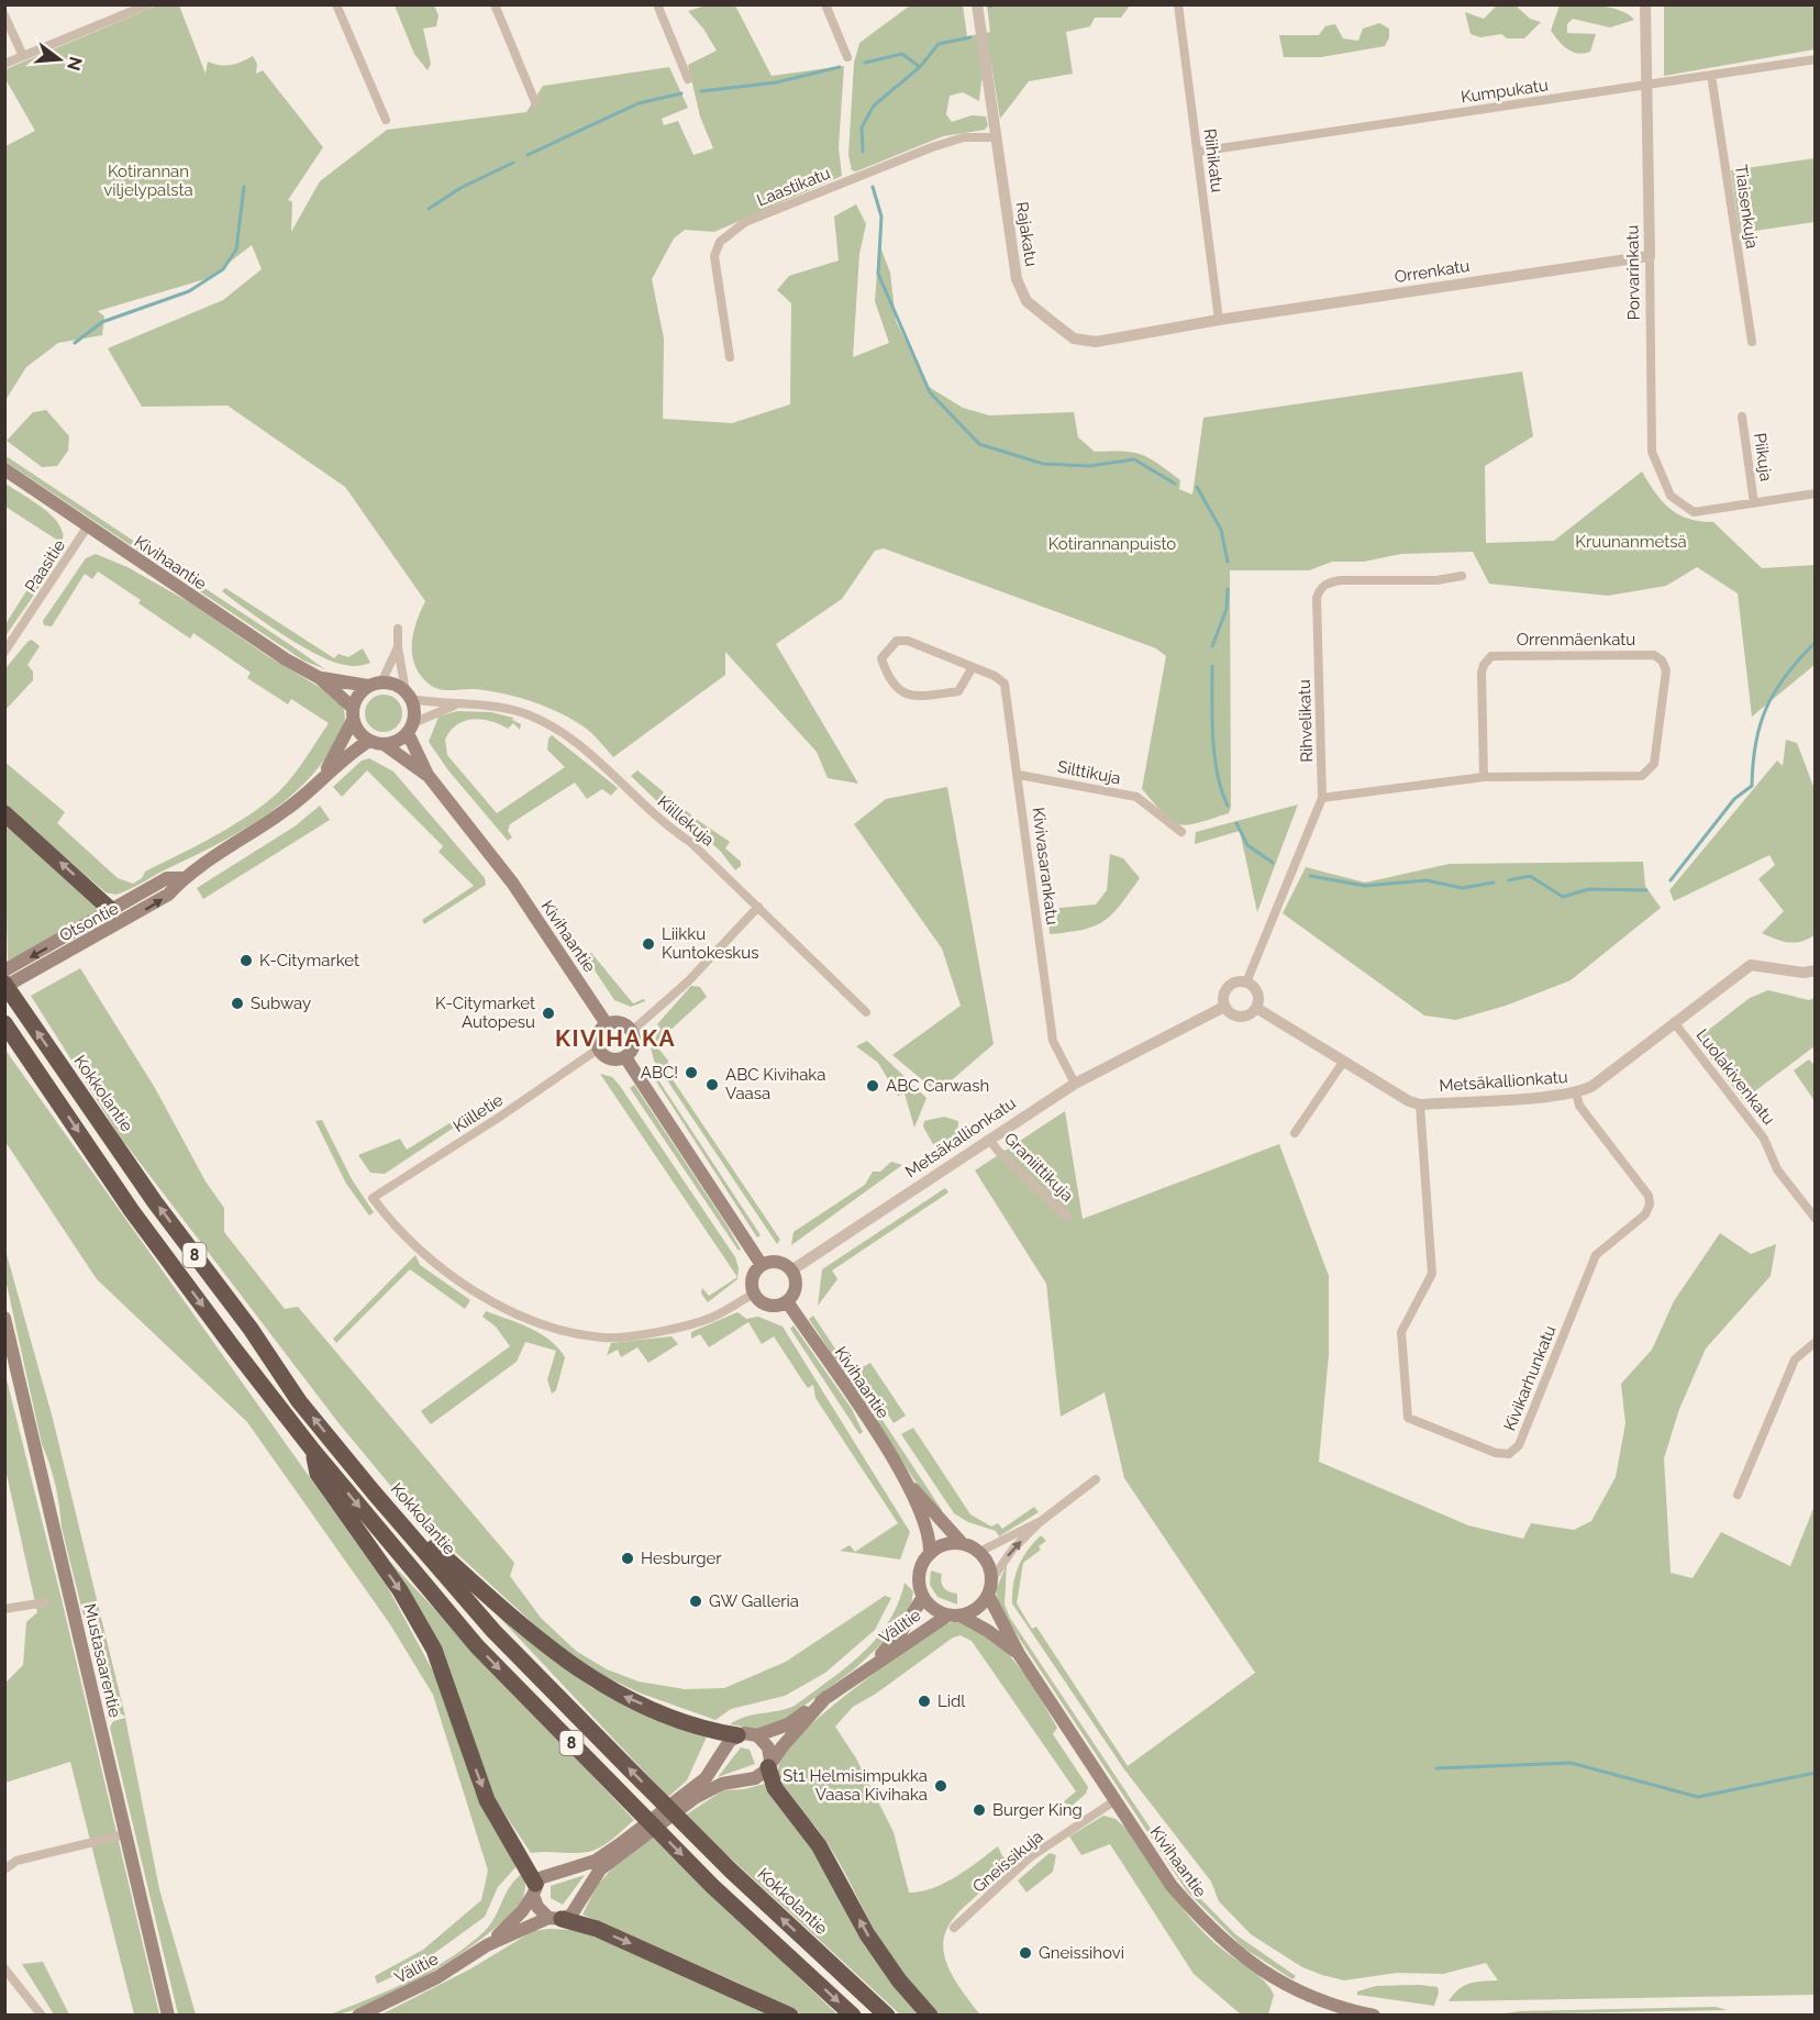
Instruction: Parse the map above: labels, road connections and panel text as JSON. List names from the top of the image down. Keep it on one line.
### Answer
{"streets":{"highway":["Kokkolantie","8"],"main road":["Kivihaantie","Otsontie","Välitie","Mustasaarentie"],"street":["Kumpukatu","Riihikatu","Laastikatu","Tiaisenkuja","Rajakatu","Orrenkatu","Porvarinkatu","Piikuja","Paasitie","Orrenmäenkatu","Rihvelikatu","Silttikuja","Kiillekuja","Kivivasarankatu","Luolakivenkatu","Metsäkallionkatu","Kiilletie","Graniittikuja","Kivikarhunkatu","Gneissikuja"]},"crossings":[["Kumpukatu","Riihikatu"],["Kumpukatu","Tiaisenkuja"],["Kumpukatu","Porvarinkatu"],["Riihikatu","Rajakatu"],["Riihikatu","Orrenkatu"],["Laastikatu","Rajakatu"],["Rajakatu","Orrenkatu"],["Orrenkatu","Porvarinkatu"],["Porvarinkatu","Piikuja"],["Kivihaantie","Paasitie"],["Kivihaantie","Kiillekuja"],["Kivihaantie","Otsontie"],["Kivihaantie","Metsäkallionkatu"],["Kivihaantie","Kiilletie"],["Kivihaantie","Välitie"],["Kivihaantie","Gneissikuja"],["Orrenmäenkatu","Rihvelikatu"],["Rihvelikatu","Metsäkallionkatu"],["Silttikuja","Kivivasarankatu"],["Kiillekuja","Otsontie"],["Kivivasarankatu","Metsäkallionkatu"],["Otsontie","Kokkolantie"],["Luolakivenkatu","Metsäkallionkatu"],["Metsäkallionkatu","Kiilletie"],["Metsäkallionkatu","Graniittikuja"],["Metsäkallionkatu","Kivikarhunkatu"]],"districts":["KIVIHAKA"],"parks":["Kotirannan viljelypalsta","Kruunanmetsä","Kotirannanpuisto"],"places":["Liikku Kuntokeskus","K-Citymarket","Subway","K-Citymarket Autopesu","ABC!","ABC Kivihaka Vaasa","ABC Carwash","Hesburger","GW Galleria","Lidl","St1 Helmisimpukka Vaasa Kivihaka","Burger King","Gneissihovi"],"north":"right"}
